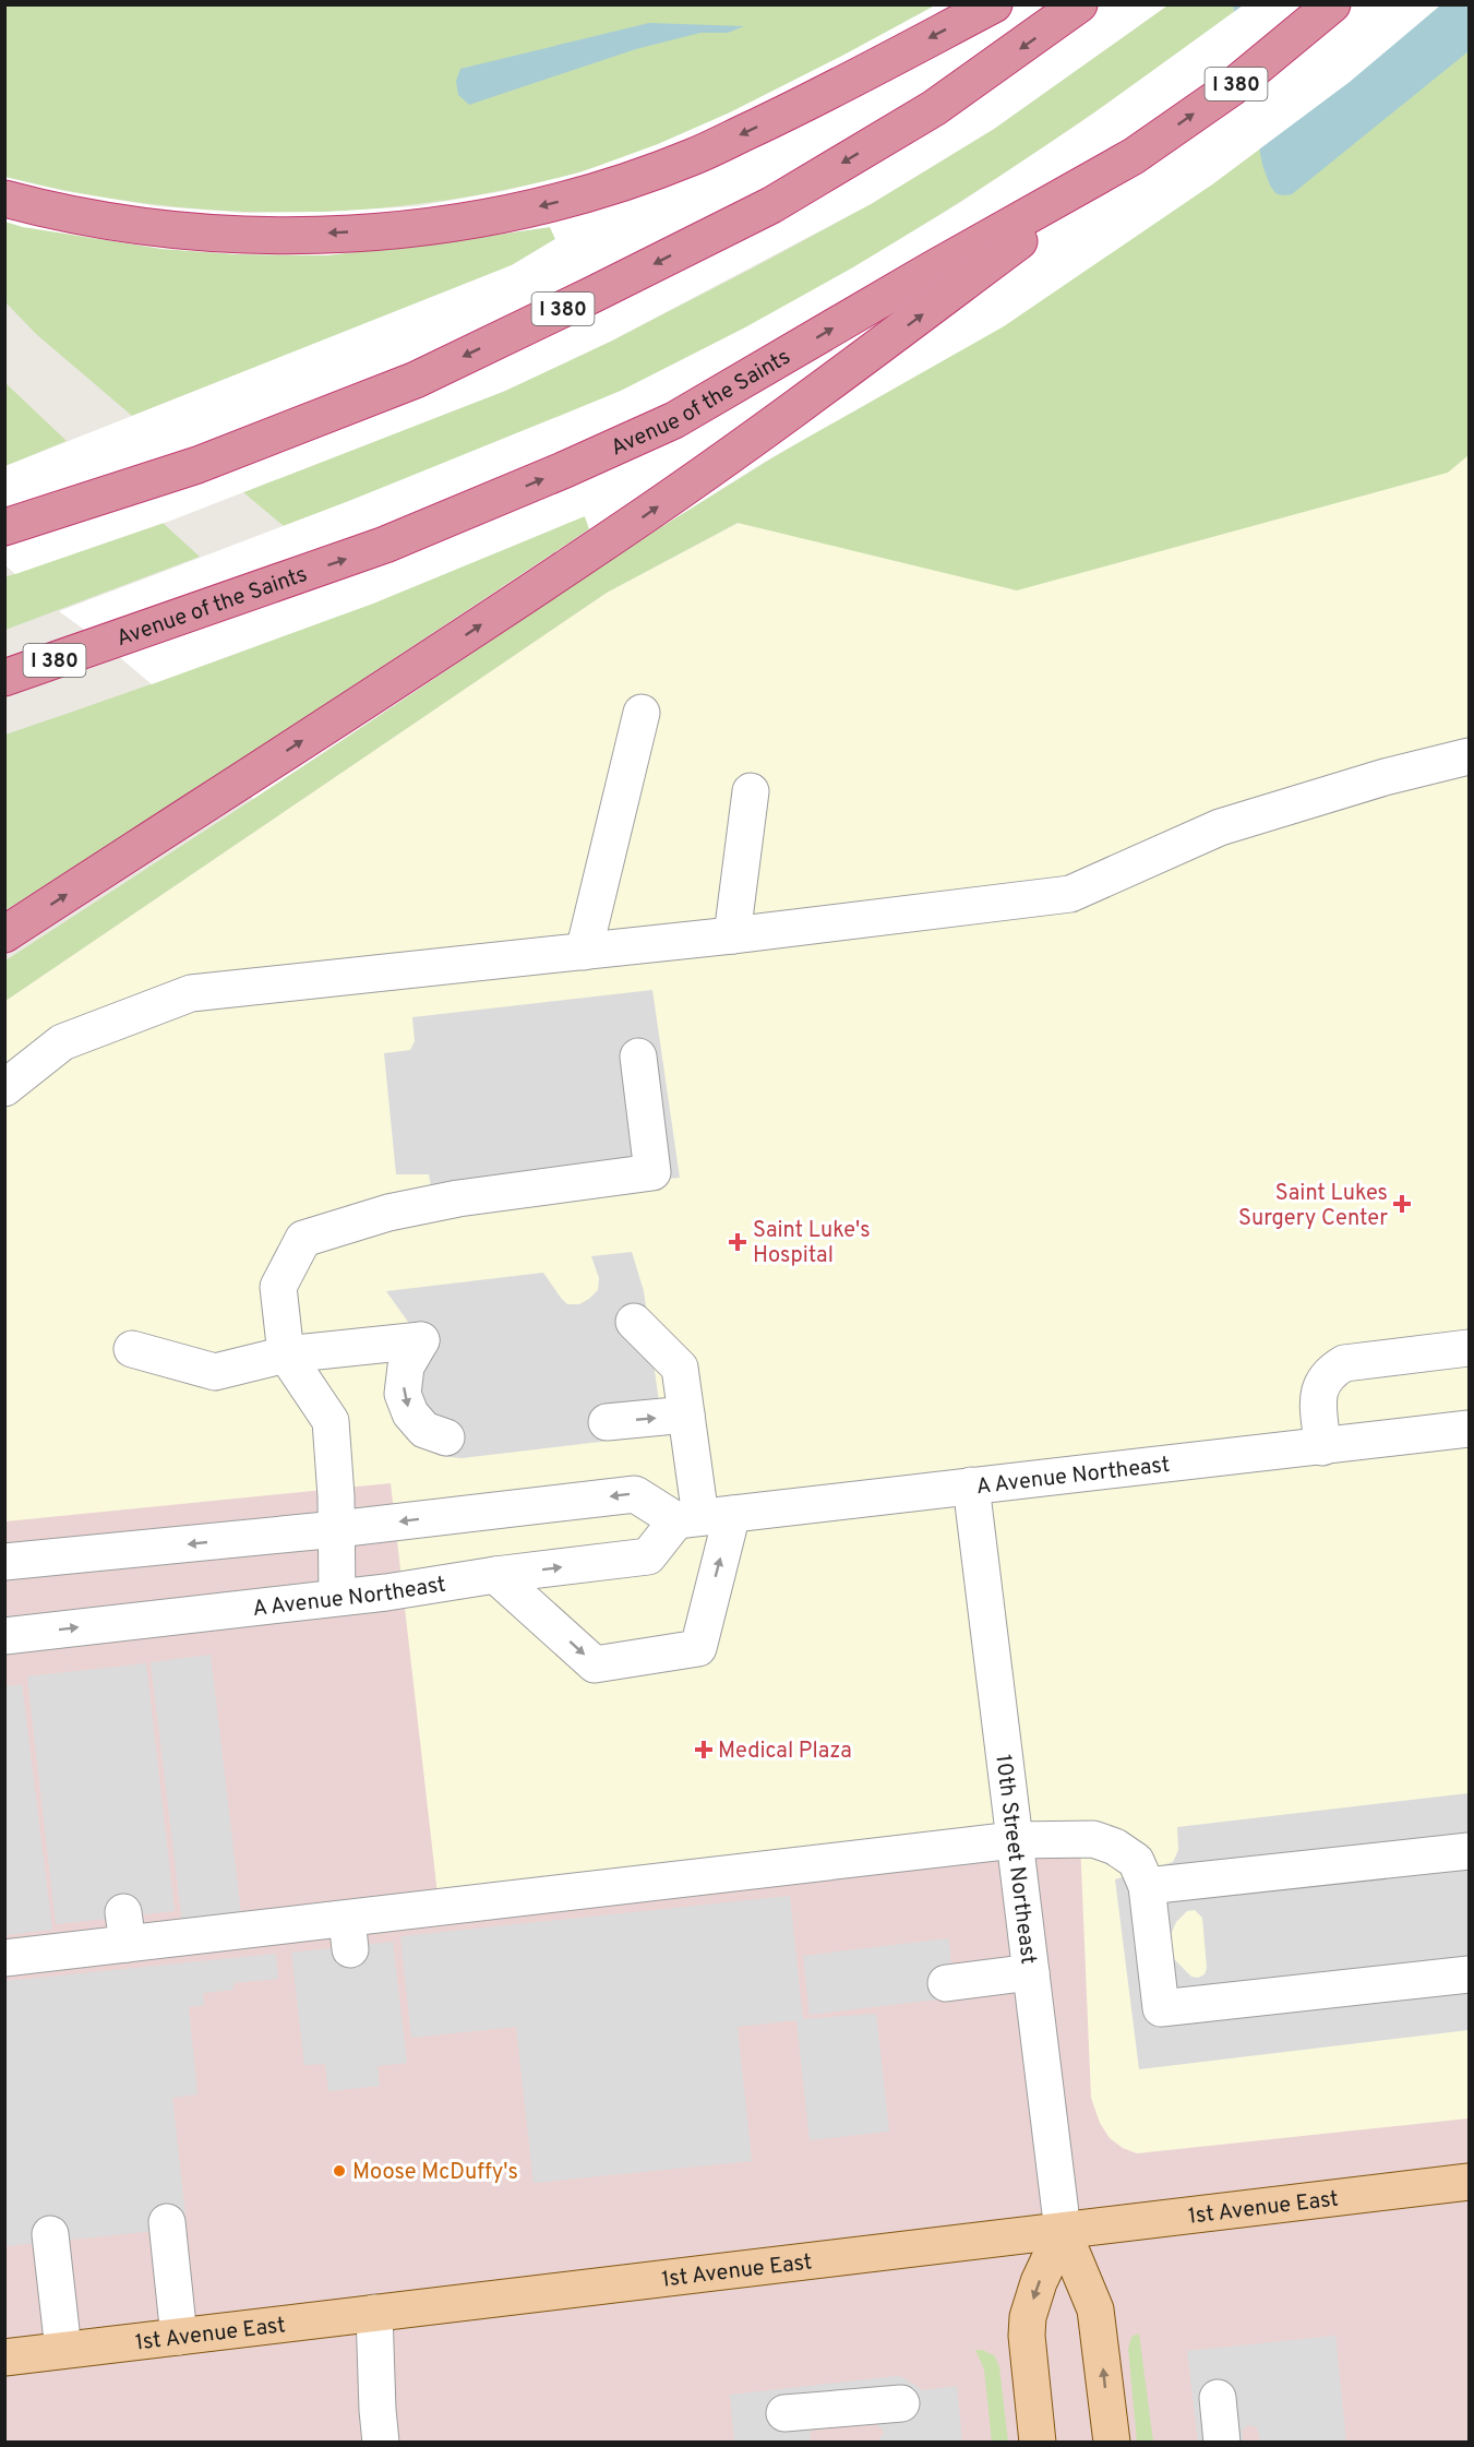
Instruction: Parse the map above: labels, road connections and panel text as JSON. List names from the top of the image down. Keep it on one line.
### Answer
{"streets":{"highway":["I 380","Avenue of the Saints"],"main road":["1st Avenue East"],"street":["A Avenue Northeast","10th Street Northeast"]},"crossings":[["A Avenue Northeast","10th Street Northeast"],["10th Street Northeast","1st Avenue East"]],"places":{"health":["Saint Lukes Surgery Center","Saint Luke's Hospital","Medical Plaza"],"other":["Moose McDuffy's"]}}
